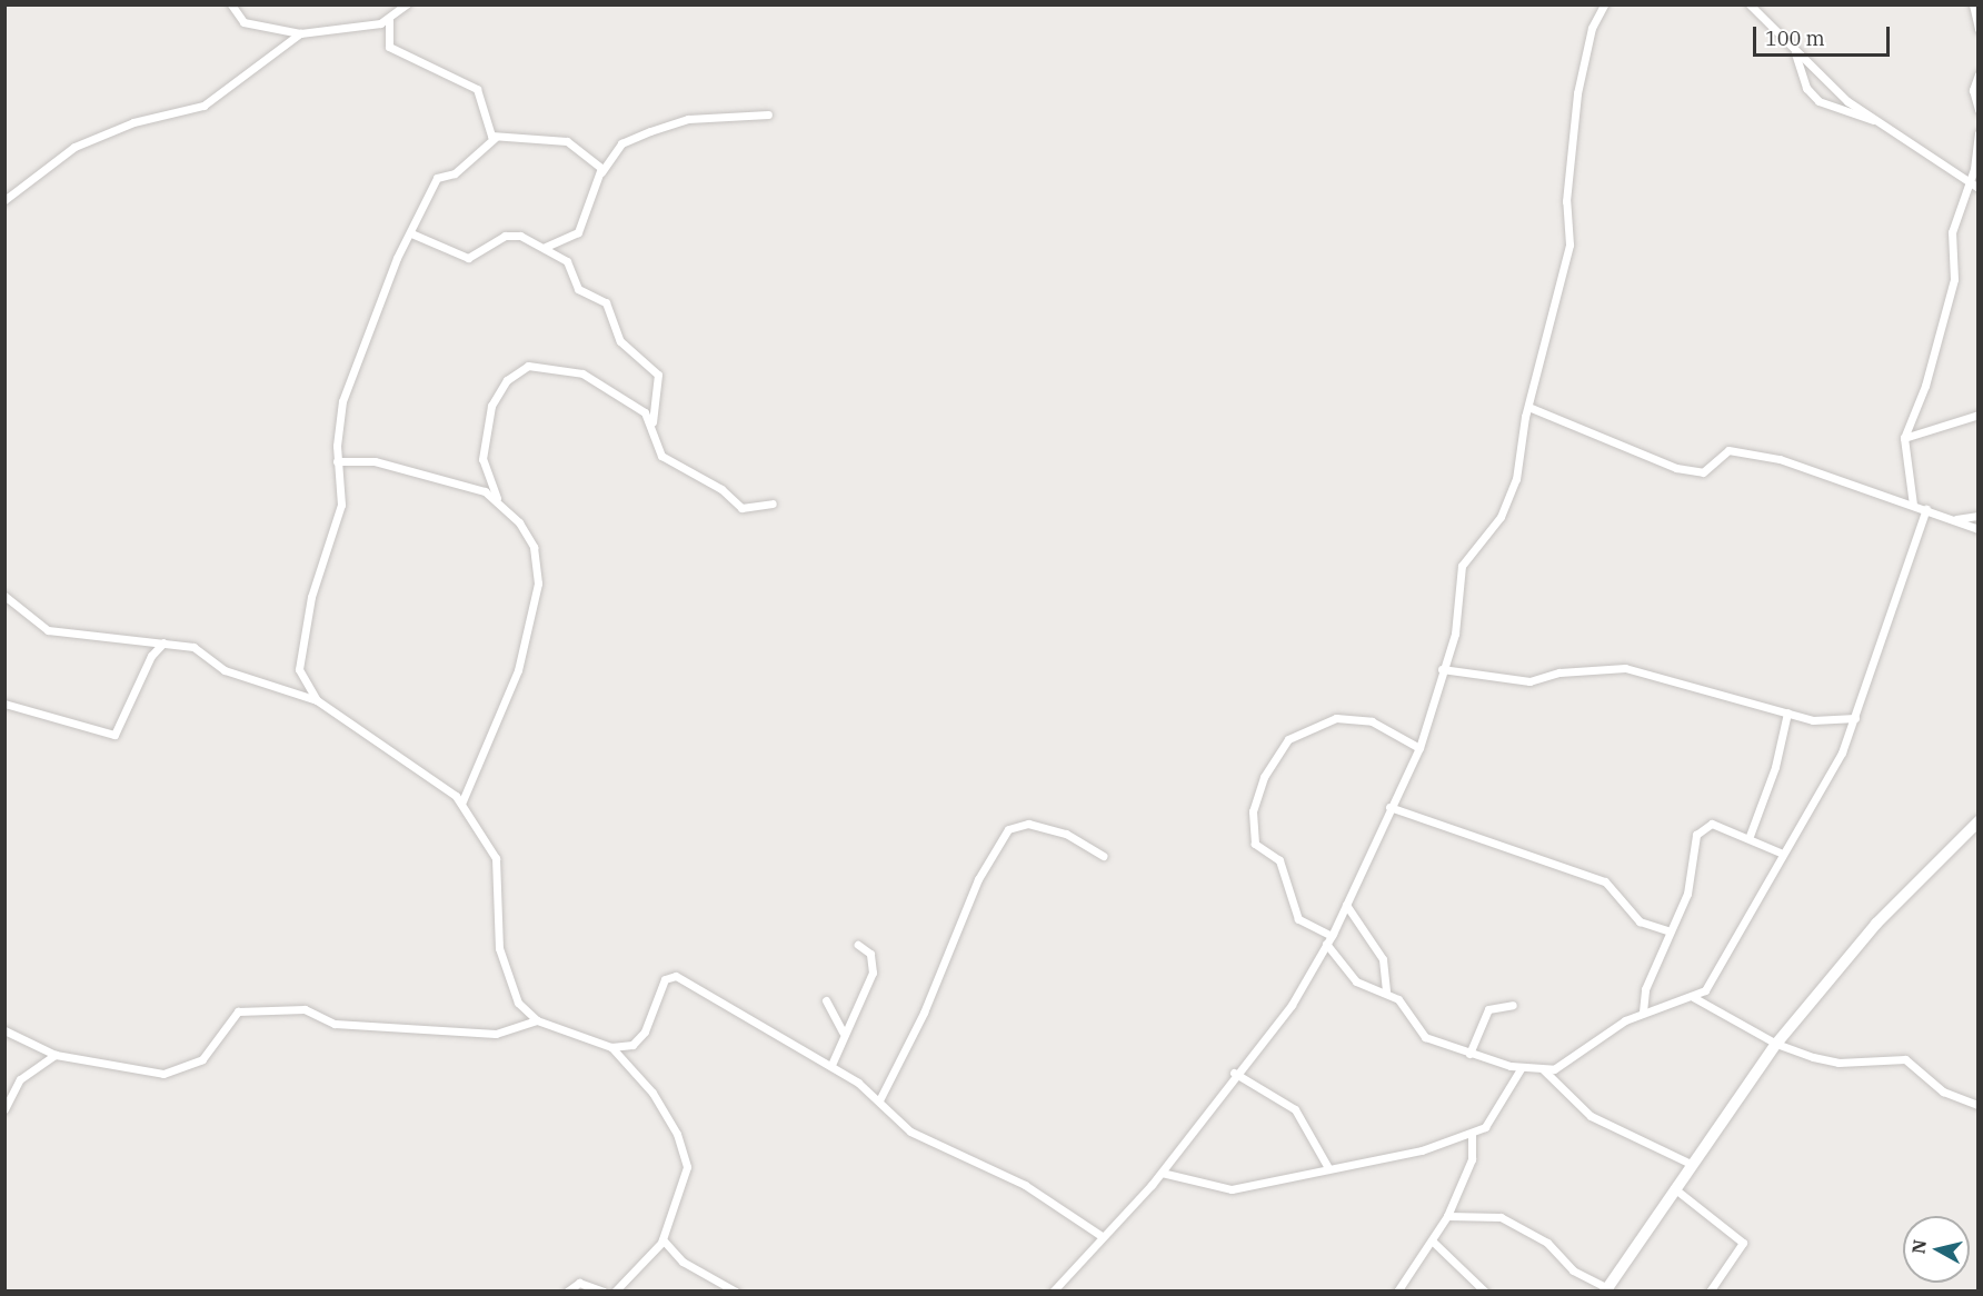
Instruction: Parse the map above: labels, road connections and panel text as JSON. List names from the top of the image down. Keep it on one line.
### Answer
{"scale_bar":"100 m","north":"left"}
